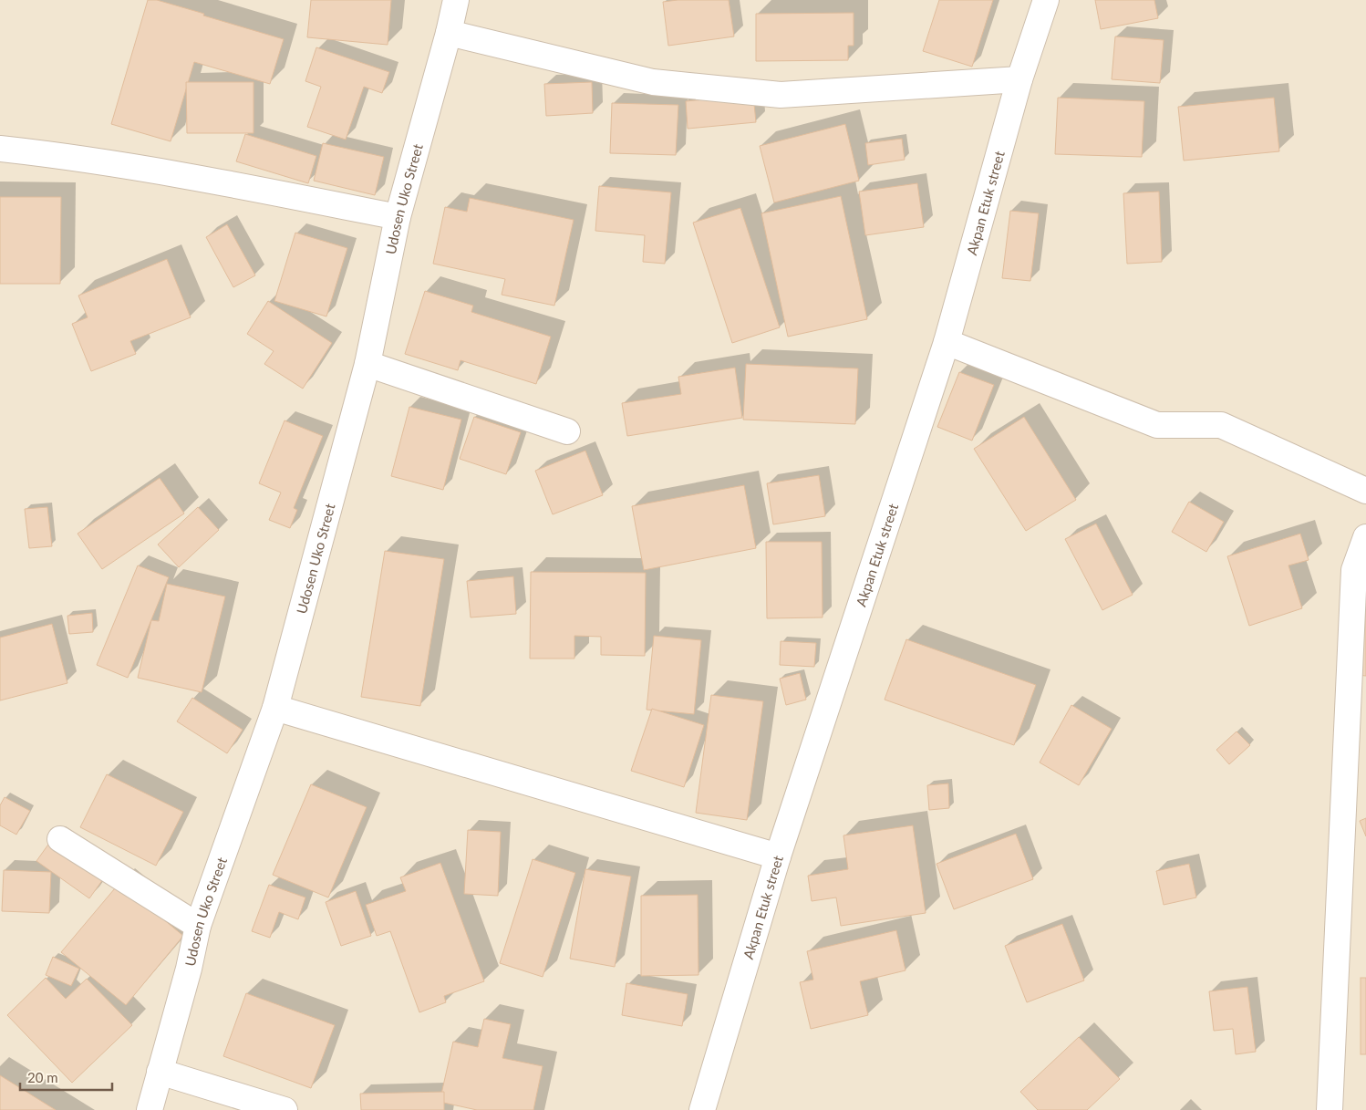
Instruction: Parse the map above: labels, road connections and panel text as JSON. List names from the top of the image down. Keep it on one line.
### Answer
{"streets":{"street":["Udosen Uko Street","Akpan Etuk street"]},"scale_bar":"20 m"}
